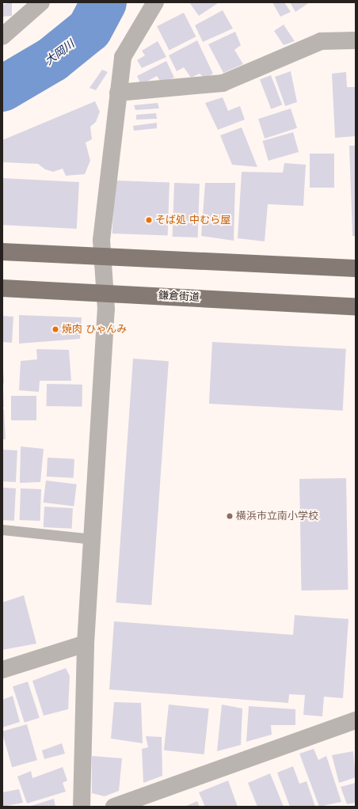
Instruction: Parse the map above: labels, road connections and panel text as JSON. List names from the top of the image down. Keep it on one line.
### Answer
{"streets":{"main road":["鎌倉街道"]},"water":["大岡川"],"places":["そば処 中むら屋","焼肉 ひゃんみ","横浜市立南小学校"]}
